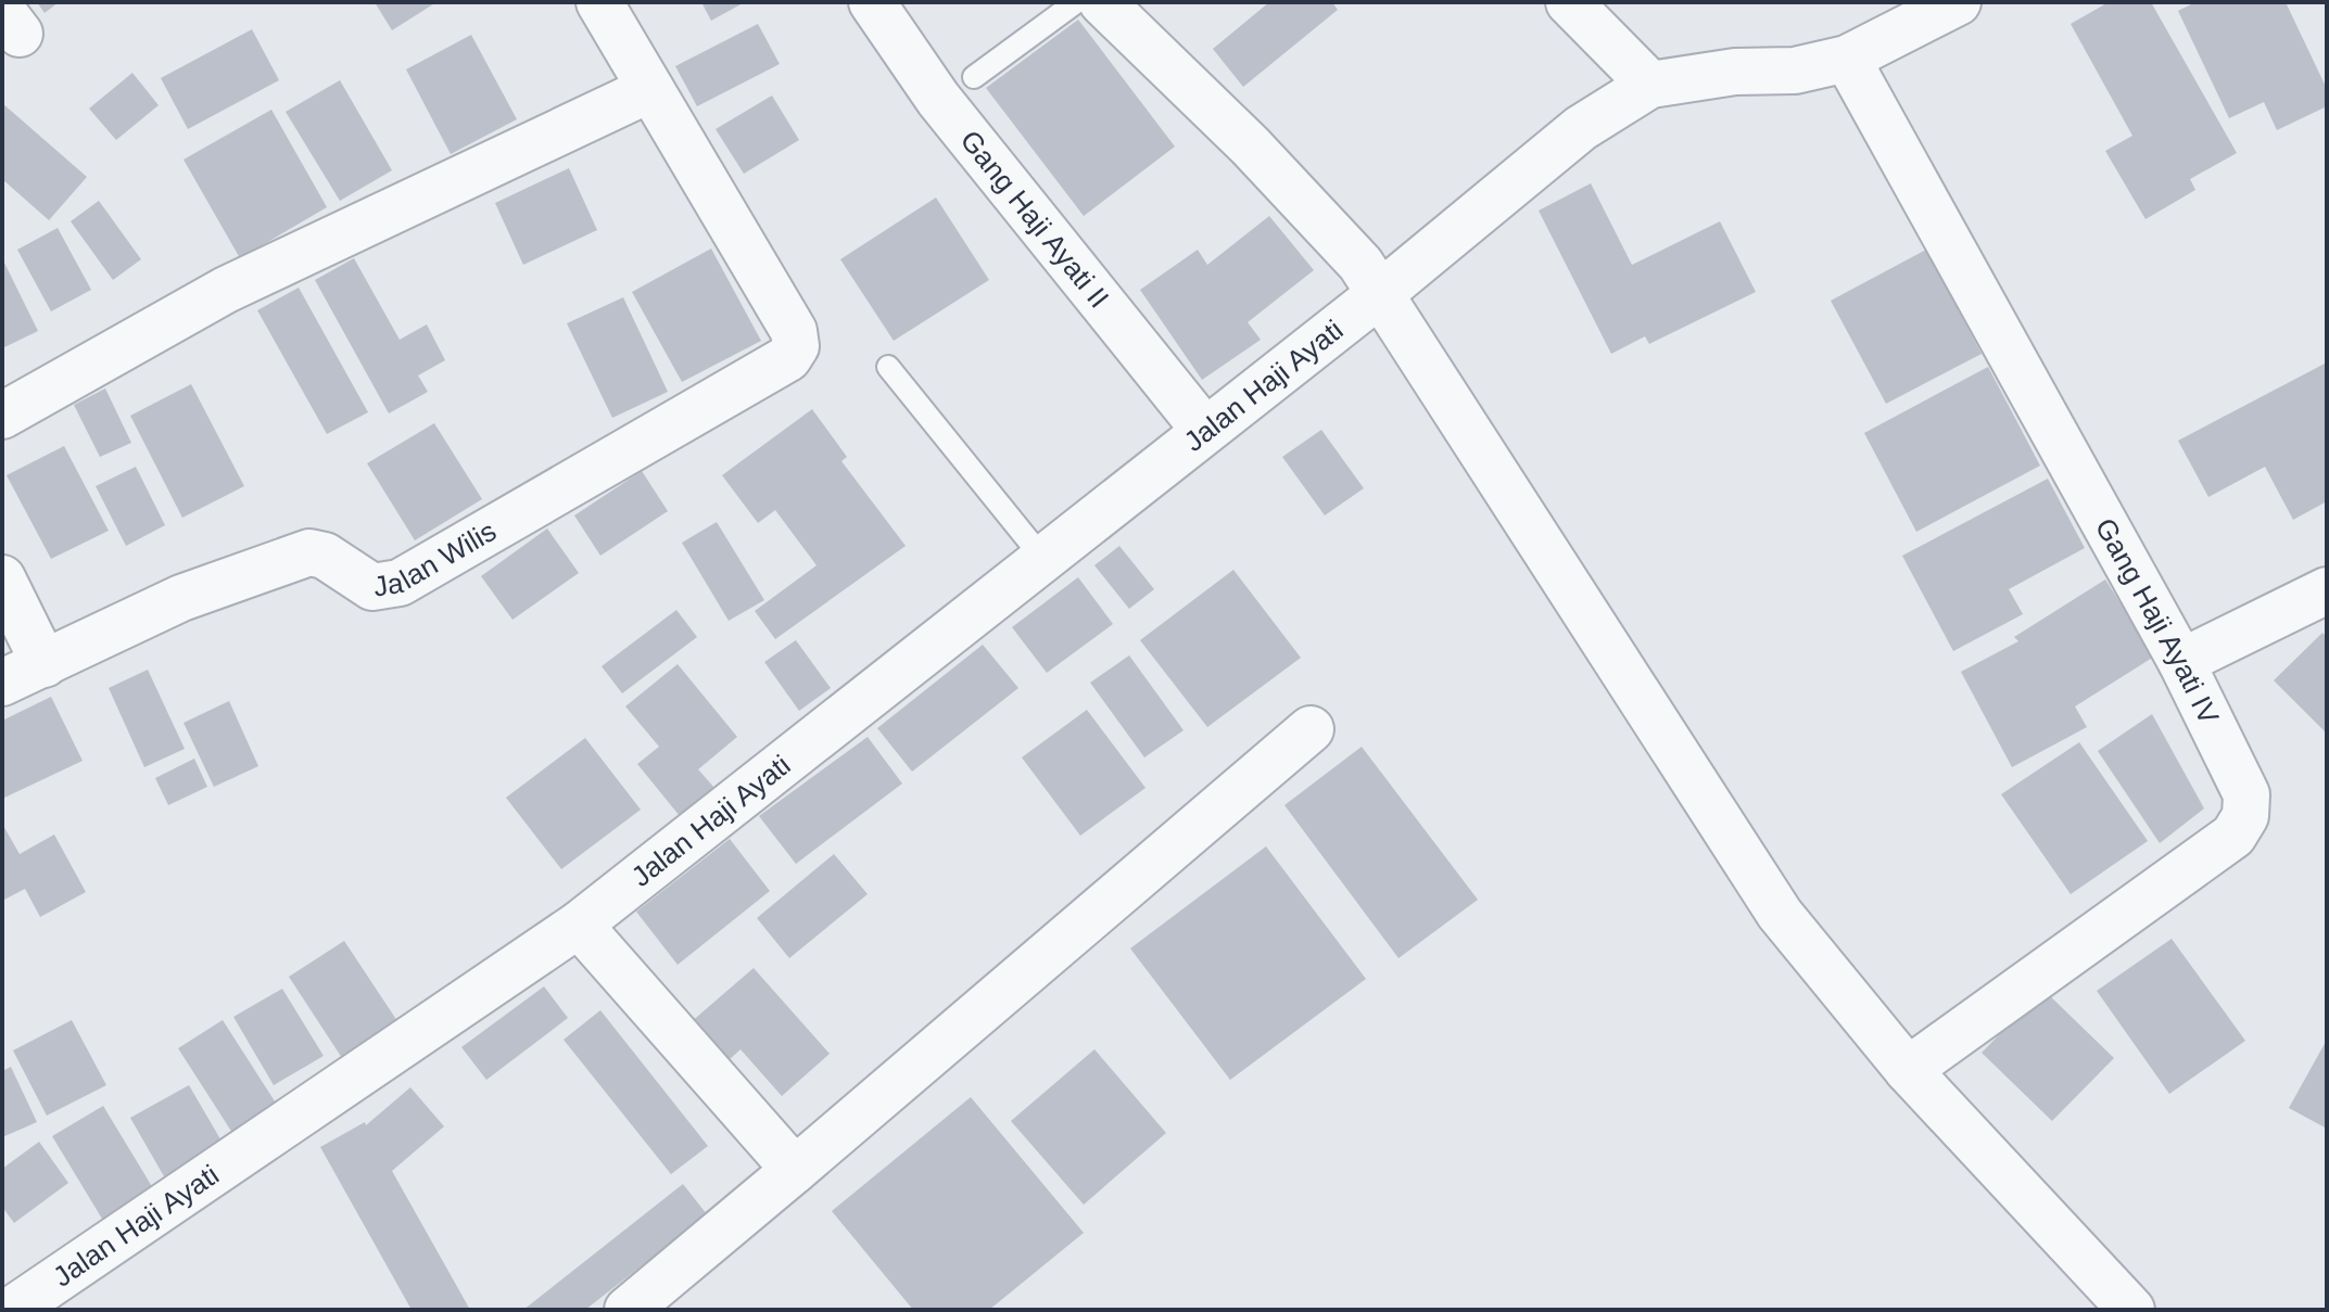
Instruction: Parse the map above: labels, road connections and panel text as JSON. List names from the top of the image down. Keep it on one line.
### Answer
{"streets":{"street":["Gang Haji Ayati II","Jalan Haji Ayati","Jalan Wilis","Gang Haji Ayati IV"]},"crossings":[["Gang Haji Ayati II","Jalan Haji Ayati"]]}
